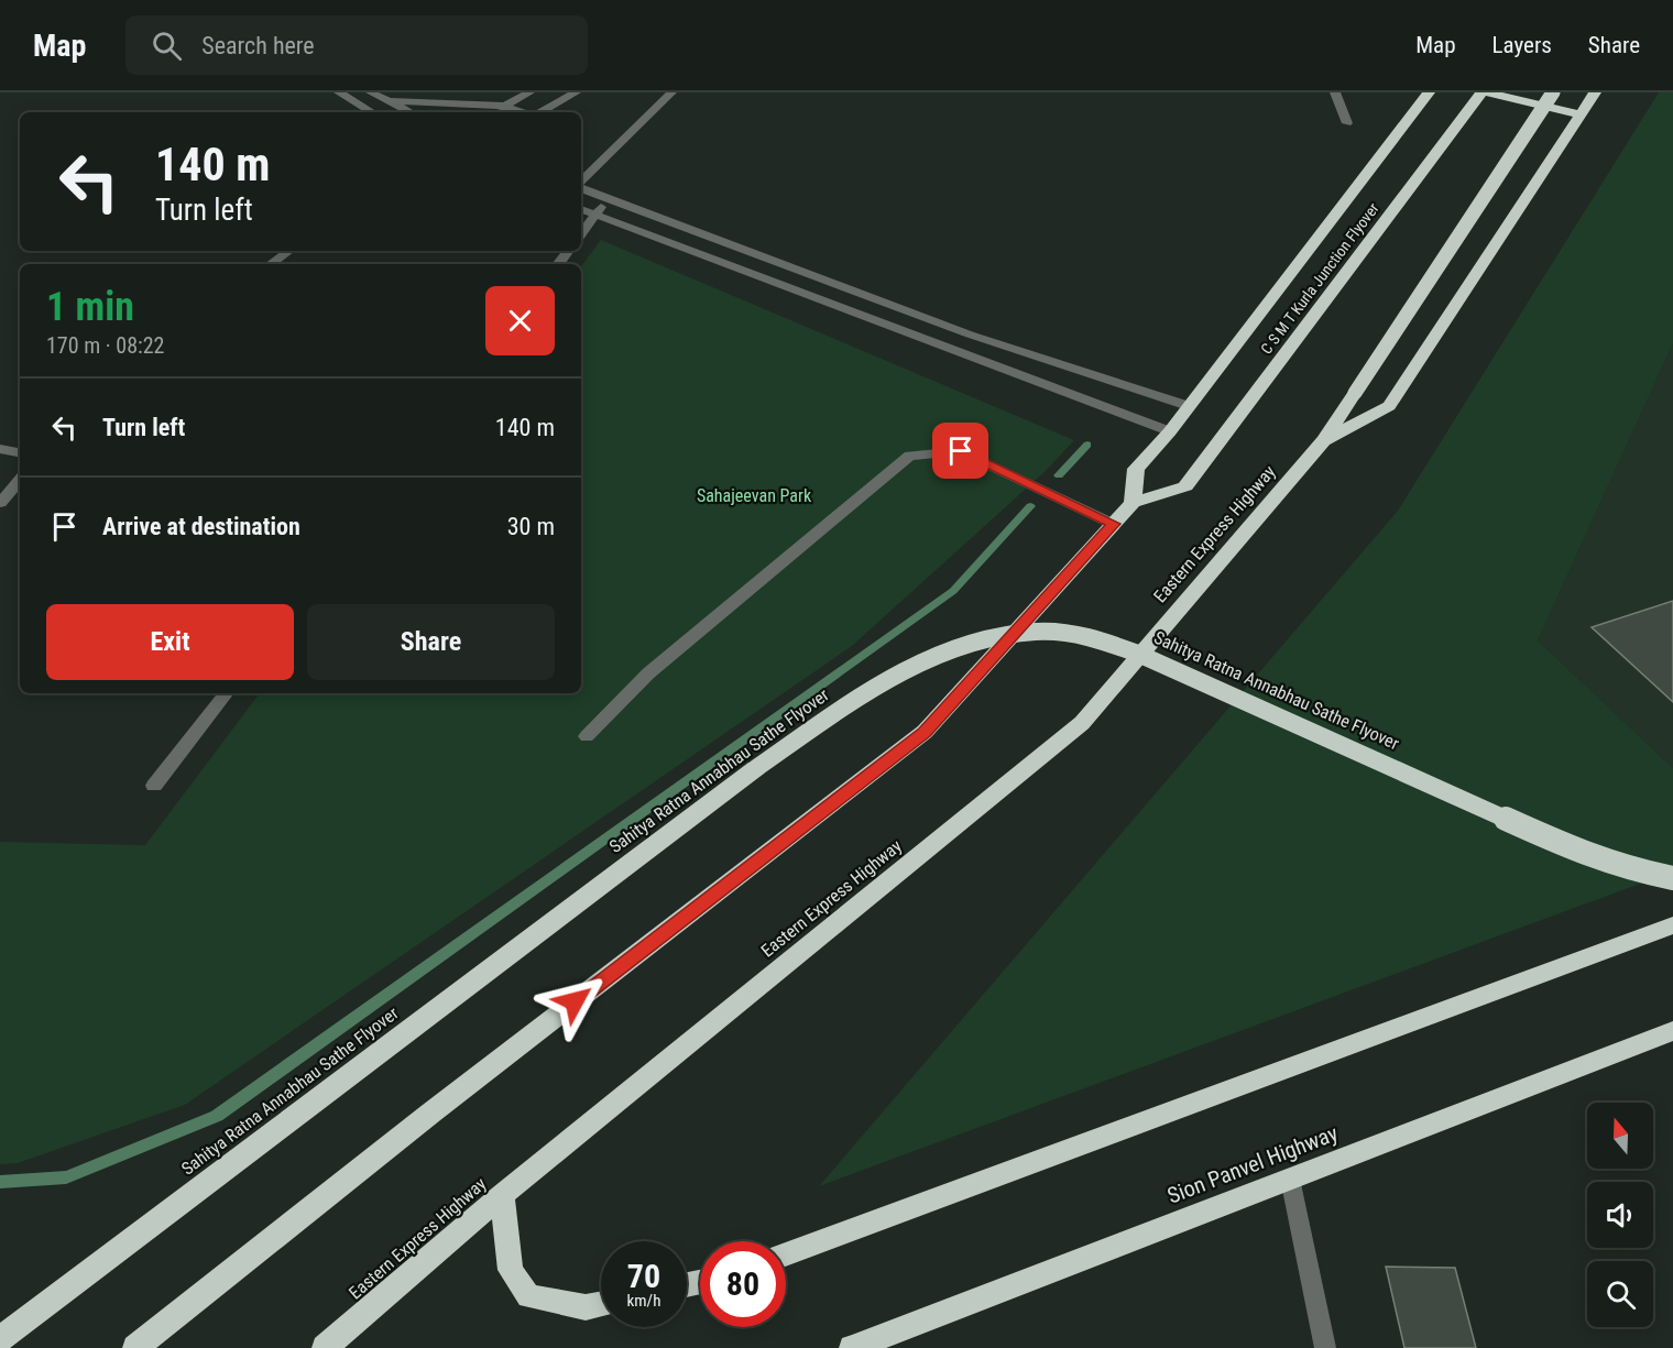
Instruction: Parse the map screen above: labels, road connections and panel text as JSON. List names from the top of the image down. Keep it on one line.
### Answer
{"streets":{"highway":["C S M T Kurla Junction Flyover","Eastern Express Highway","Sahitya Ratna Annabhau Sathe Flyover","Sion Panvel Highway"]},"parks":["Sahajeevan Park"],"north":"top","page":{"header":"Map","search":"Search here","nav":["Map","Layers","Share"],"turn":["140 m","Turn left"],"heading":["1 min","170 m · 08:22"],"list":[{"name":"Turn left","value":"140 m"},{"name":"Arrive at destination","value":"30 m"}],"buttons":["Exit","Share"],"speed":"70 km/h","limit":"80"}}
